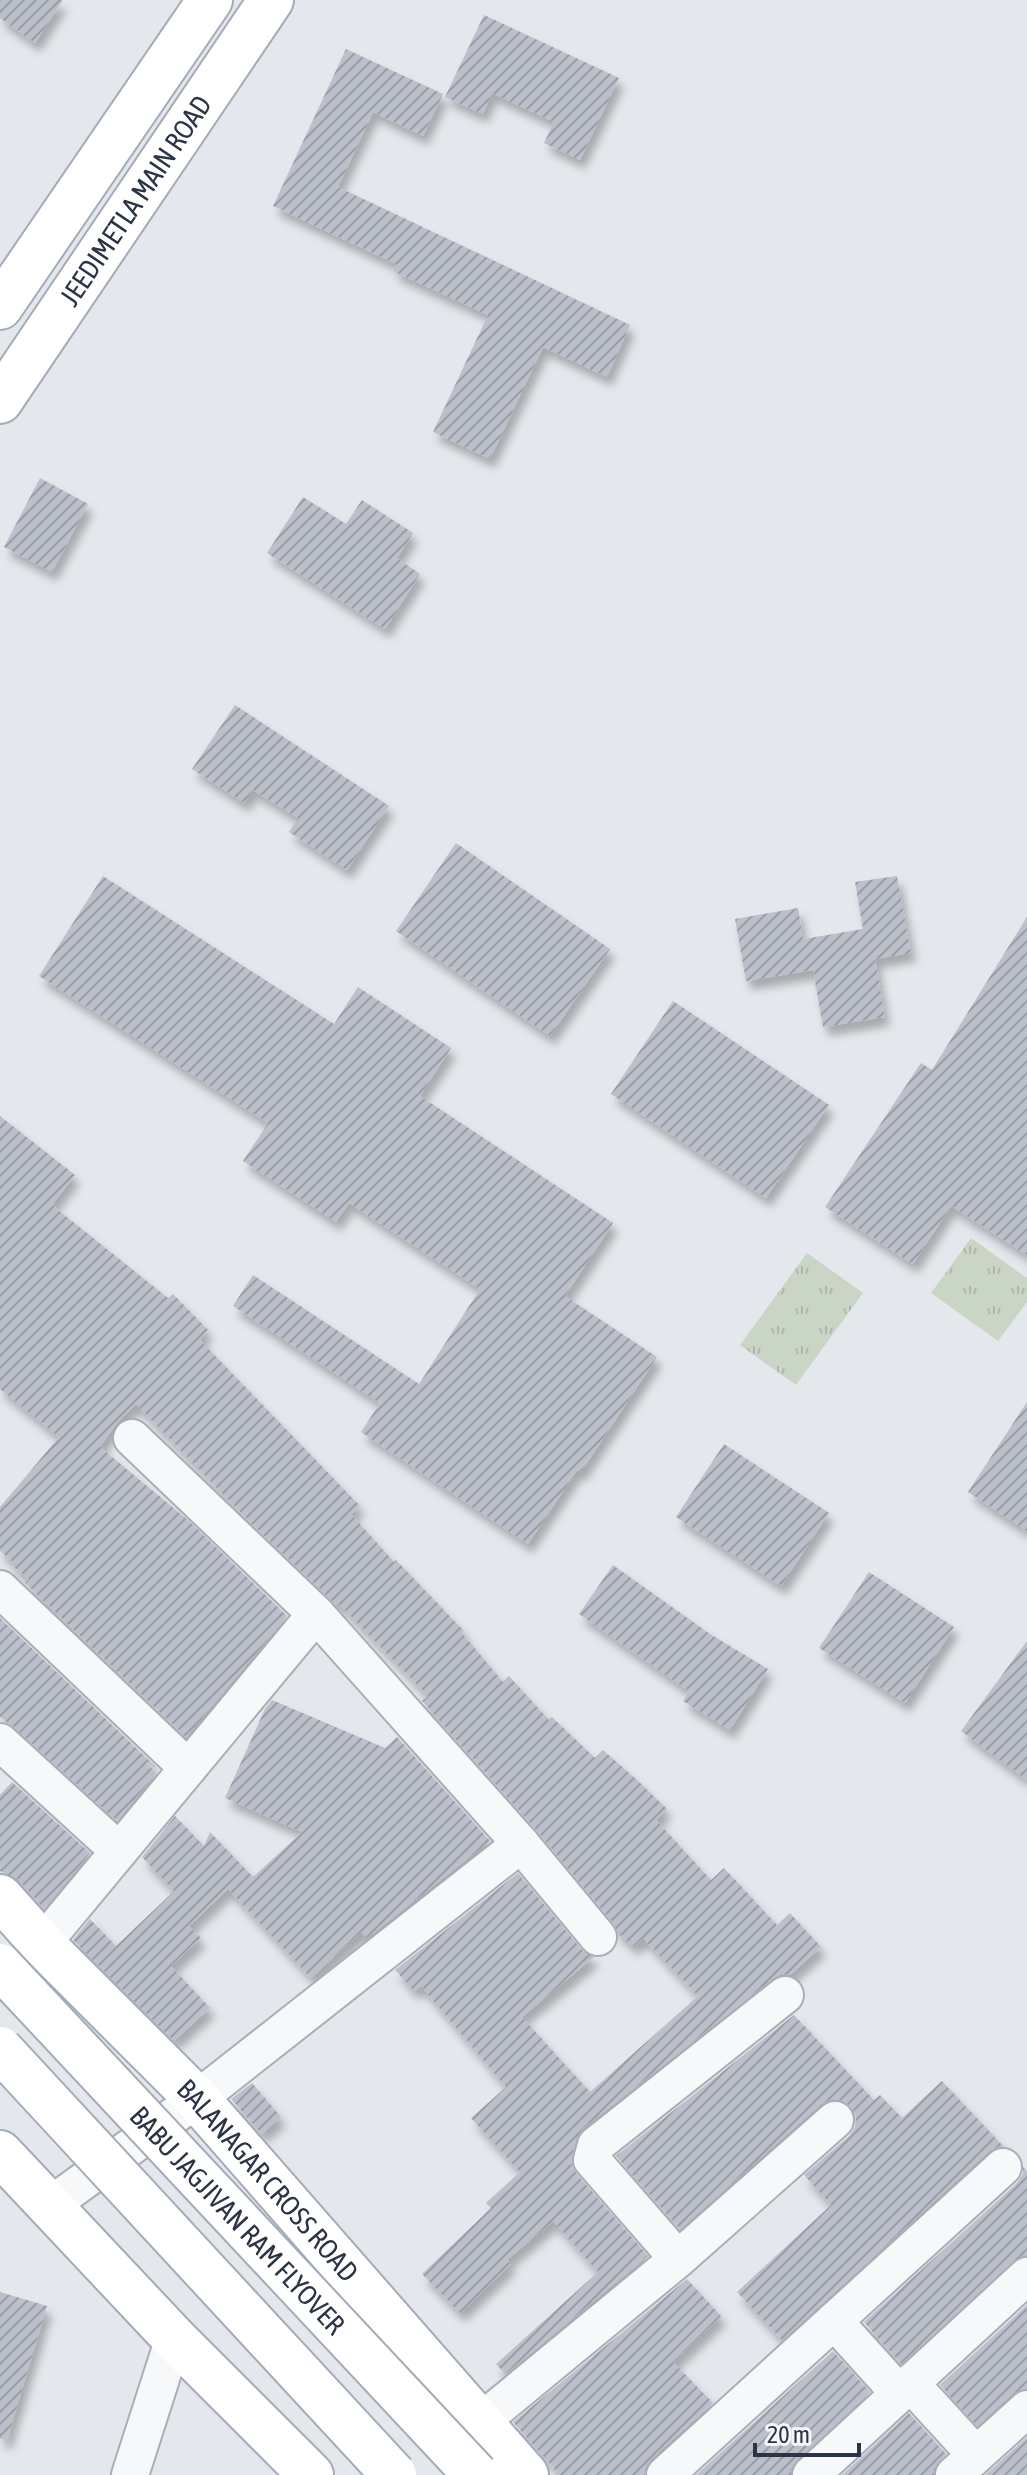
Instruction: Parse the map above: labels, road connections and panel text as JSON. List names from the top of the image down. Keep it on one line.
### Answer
{"streets":{"main road":["JEEDIMETLA MAIN ROAD","BALANAGAR CROSS ROAD","BABU JAGJIVAN RAM FLYOVER"]},"scale_bar":"20 m"}
